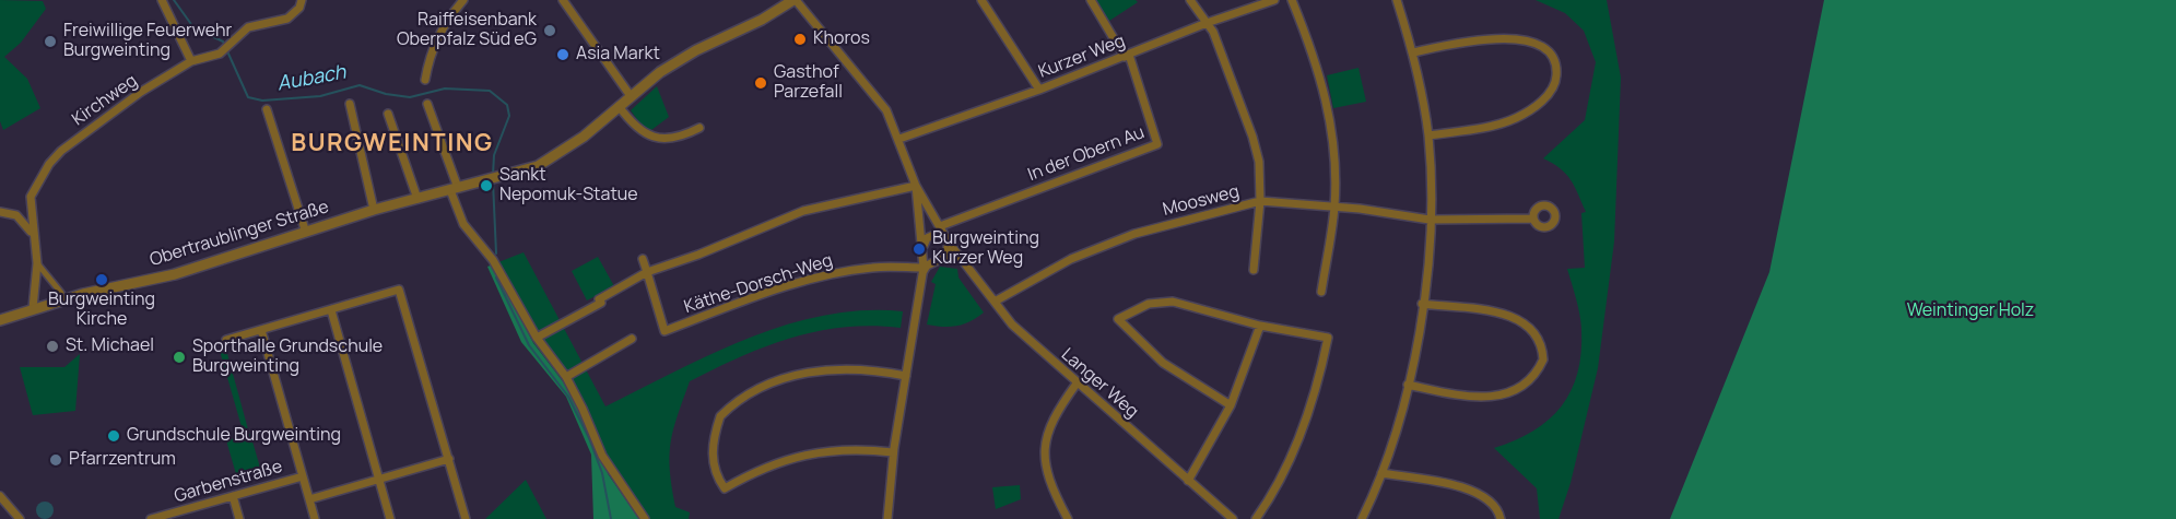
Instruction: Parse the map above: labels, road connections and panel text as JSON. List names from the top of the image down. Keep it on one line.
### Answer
{"streets":{"street":["Kurzer Weg","Kirchweg","In der Obern Au","Moosweg","Obertraublinger Straße","Käthe-Dorsch-Weg","Langer Weg","Garbenstraße"]},"crossings":[["Kurzer Weg","In der Obern Au"],["Kurzer Weg","Langer Weg"],["Kirchweg","Obertraublinger Straße"],["In der Obern Au","Langer Weg"],["Moosweg","Langer Weg"],["Obertraublinger Straße","Langer Weg"]],"districts":["BURGWEINTING"],"water":["Aubach"],"parks":["Weintinger Holz"],"places":["Raiffeisenbank Oberpfalz Süd eG","Khoros","Freiwillige Feuerwehr Burgweinting","Asia Markt","Gasthof Parzefall","Sankt Nepomuk-Statue","Burgweinting Kurzer Weg","Burgweinting Kirche","St. Michael","Sporthalle Grundschule Burgweinting","Grundschule Burgweinting","Pfarrzentrum"]}
